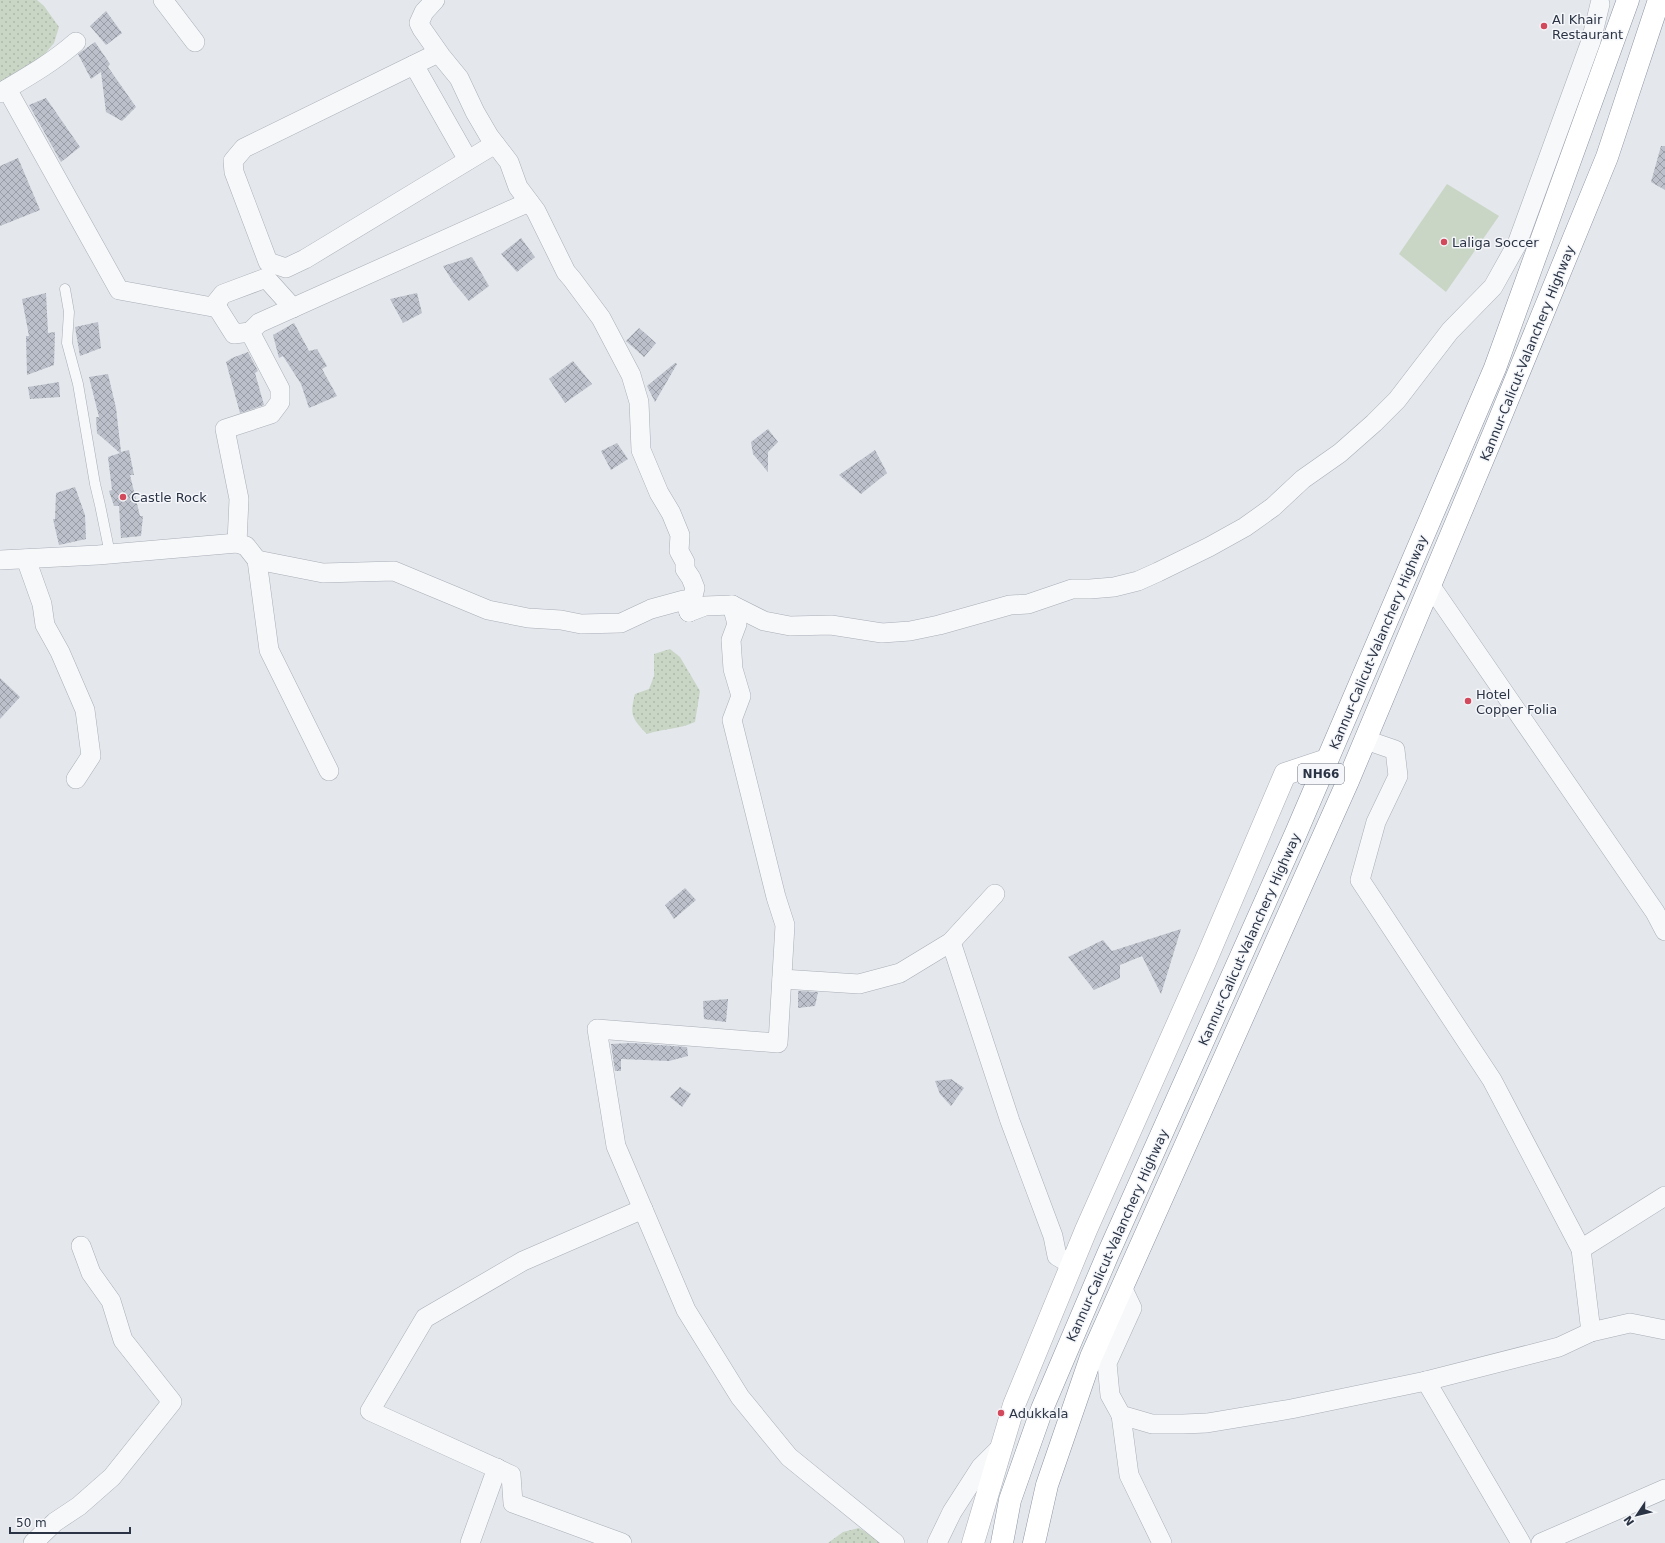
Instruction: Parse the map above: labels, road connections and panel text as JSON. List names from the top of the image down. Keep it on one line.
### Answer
{"streets":{"main road":["Kannur-Calicut-Valanchery Highway","NH66"]},"places":["Al Khair Restaurant","Laliga Soccer","Castle Rock","Hotel Copper Folia","Adukkala"],"scale_bar":"50 m","north":"bottom left"}
